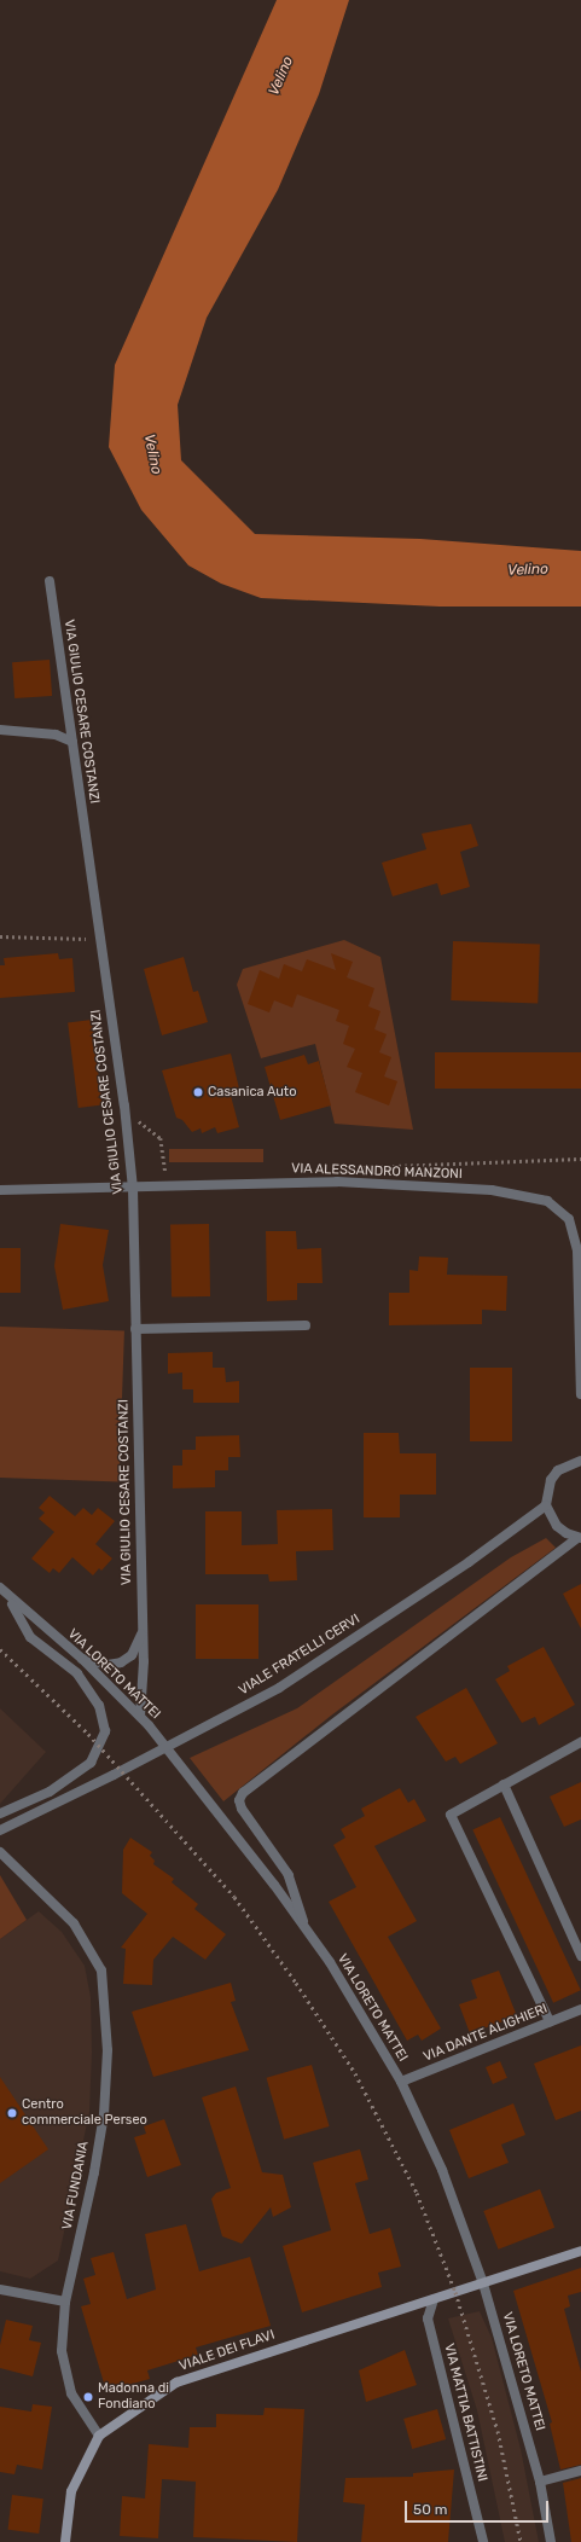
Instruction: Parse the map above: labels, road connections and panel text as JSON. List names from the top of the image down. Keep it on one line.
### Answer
{"streets":{"main road":["VIALE DEI FLAVI"],"street":["VIA GIULIO CESARE COSTANZI","VIA ALESSANDRO MANZONI","VIALE FRATELLI CERVI","VIA LORETO MATTEI","VIA DANTE ALIGHIERI","VIA FUNDANIA","VIA MATTIA BATTISTINI"]},"crossings":[["VIA GIULIO CESARE COSTANZI","VIA ALESSANDRO MANZONI"],["VIA GIULIO CESARE COSTANZI","VIA LORETO MATTEI"],["VIA LORETO MATTEI","VIA DANTE ALIGHIERI"],["VIA LORETO MATTEI","VIALE DEI FLAVI"],["VIA FUNDANIA","VIALE DEI FLAVI"]],"water":["Velino"],"places":["Casanica Auto","Centro commerciale Perseo","Madonna di Fondiano"],"scale_bar":"50 m"}
